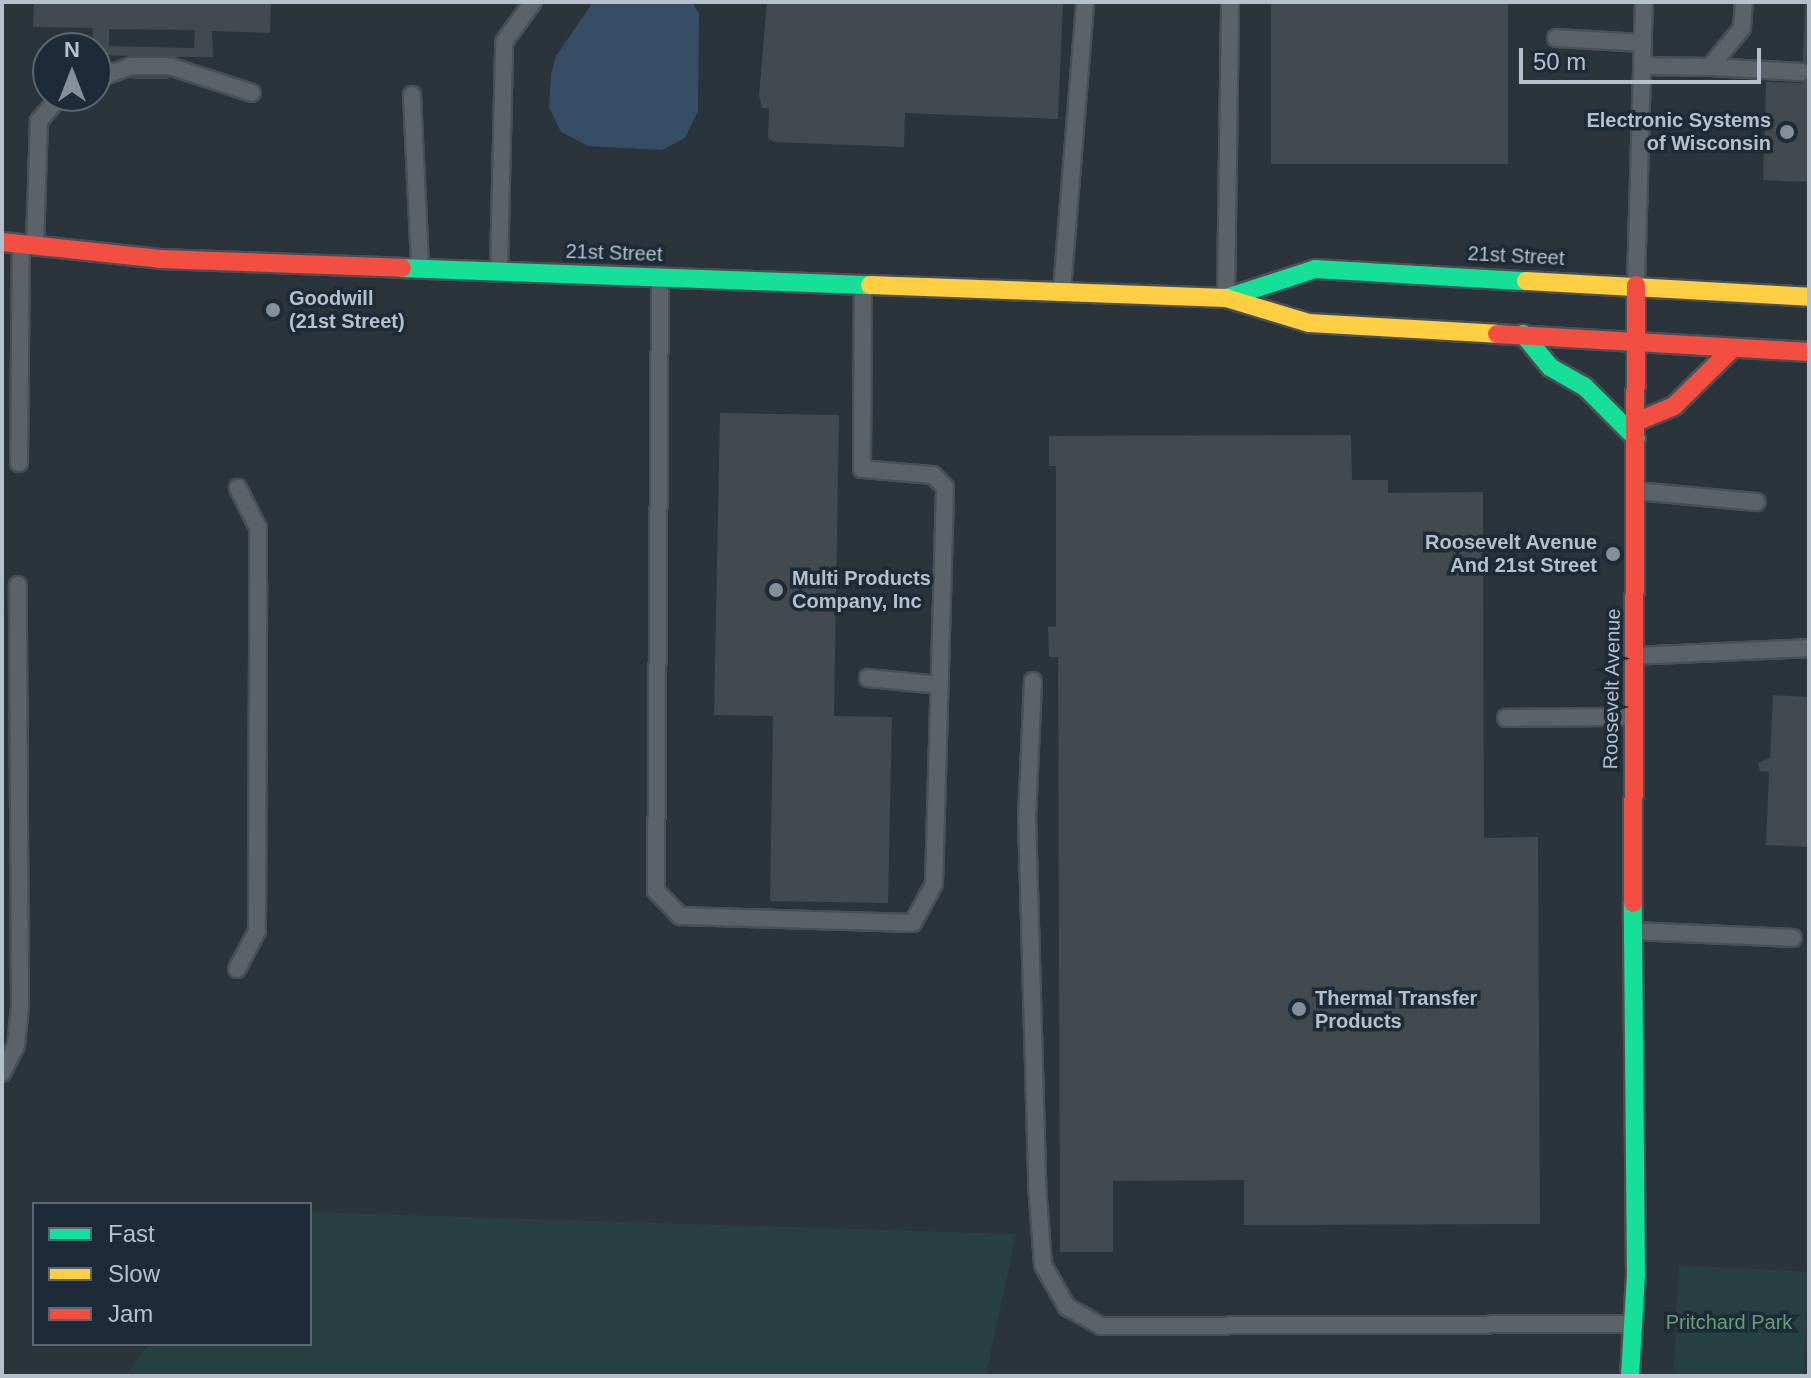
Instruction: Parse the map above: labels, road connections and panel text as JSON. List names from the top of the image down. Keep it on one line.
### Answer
{"streets":{"street":["21st Street","Roosevelt Avenue"]},"crossings":[["21st Street","Roosevelt Avenue"]],"parks":["Pritchard Park"],"places":["Electronic Systems of Wisconsin","Goodwill (21st Street)","Roosevelt Avenue And 21st Street","Multi Products Company, Inc","Thermal Transfer Products"],"legend":["Fast","Slow","Jam"],"scale_bar":"50 m","north":"top"}
